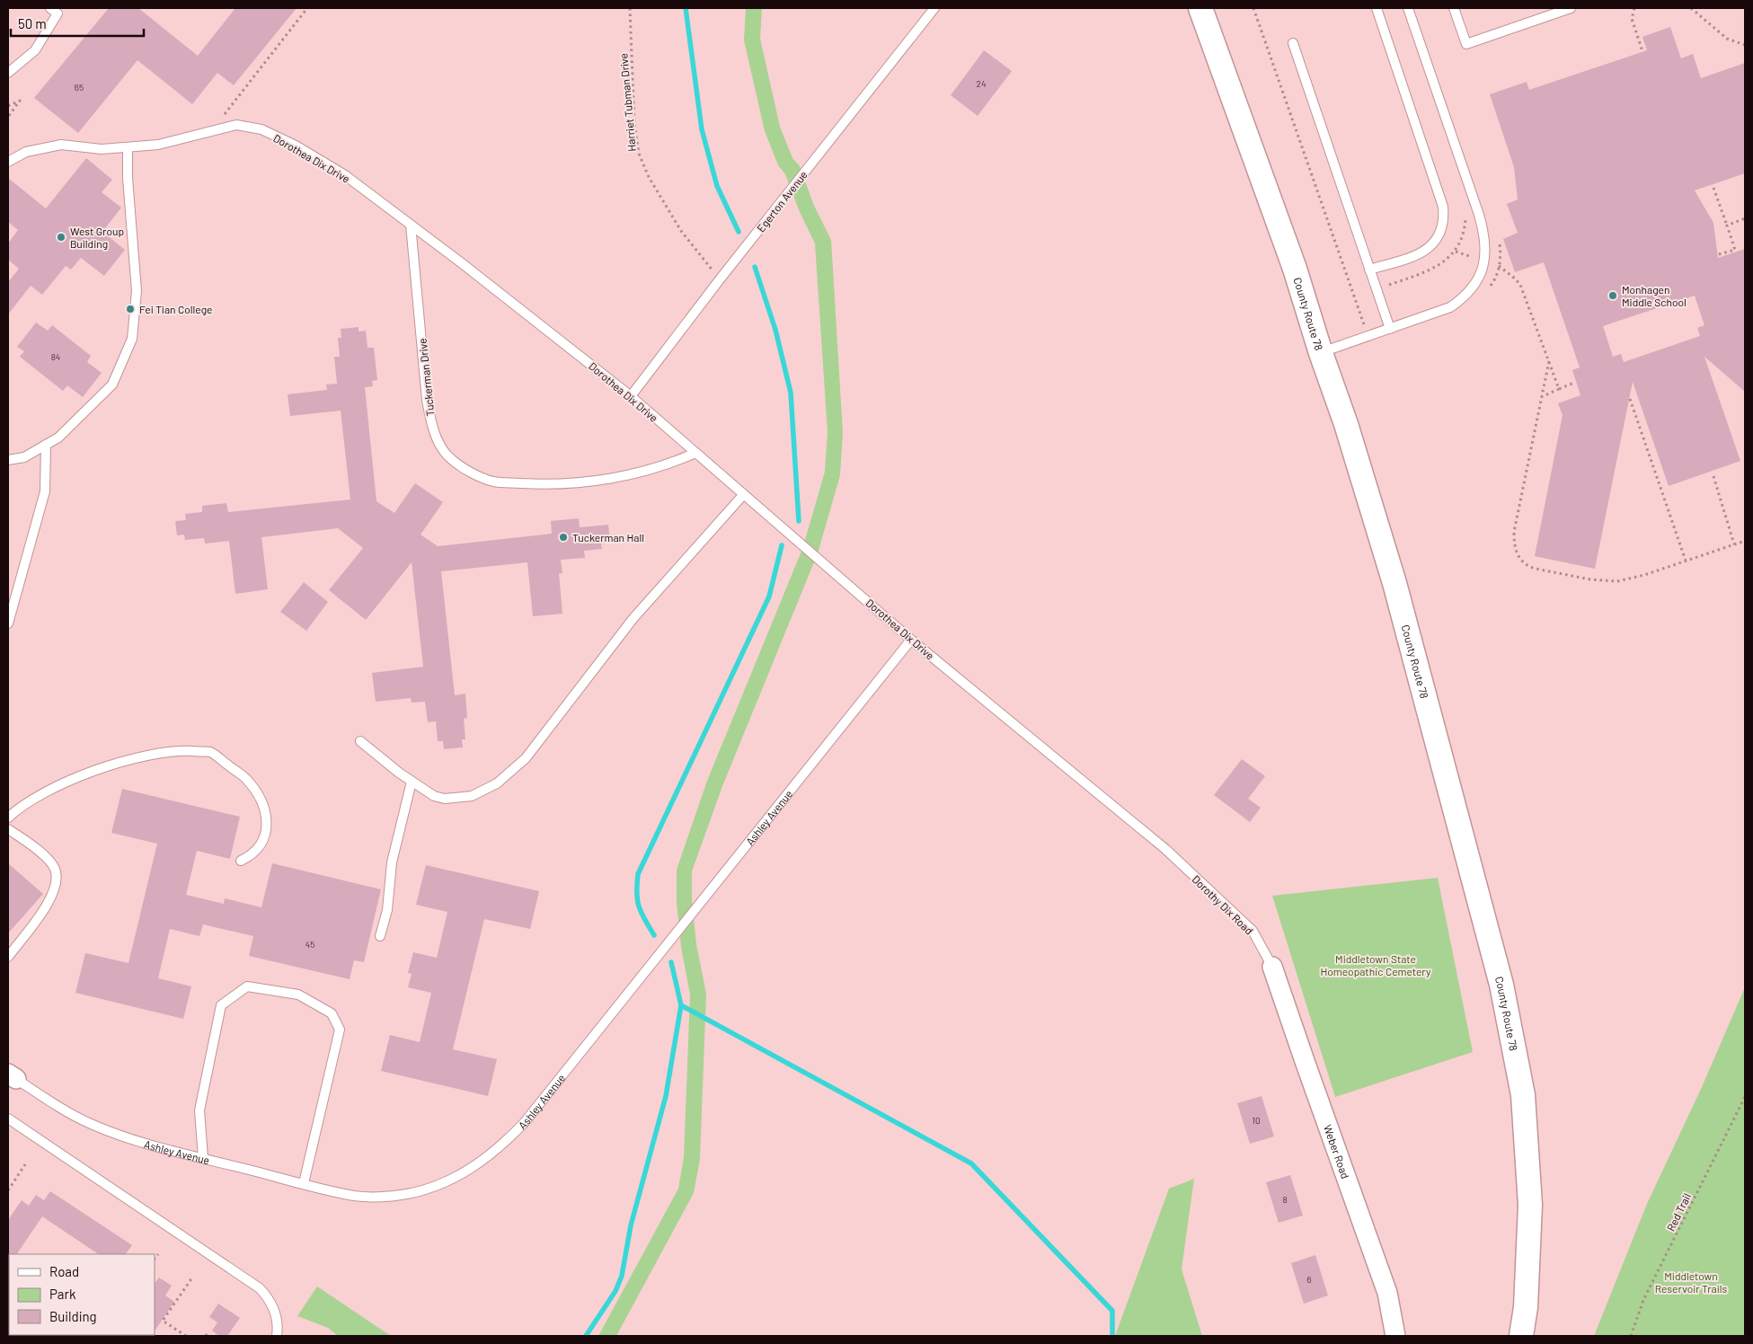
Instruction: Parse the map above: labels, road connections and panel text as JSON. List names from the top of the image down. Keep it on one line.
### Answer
{"streets":{"street":["County Route 78","Weber Road"],"lane":["Dorothea Dix Drive","Egerton Avenue","Tuckerman Drive","Ashley Avenue","Dorothy Dix Road"],"path":["Harriet Tubman Drive","Red Trail"]},"crossings":[["Harriet Tubman Drive","Egerton Avenue"],["Dorothea Dix Drive","Egerton Avenue"],["Dorothea Dix Drive","Tuckerman Drive"],["Dorothea Dix Drive","Ashley Avenue"],["Dorothea Dix Drive","Dorothy Dix Road"],["Dorothy Dix Road","Weber Road"]],"parks":["Middletown State Homeopathic Cemetery","Middletown Reservoir Trails"],"places":["West Group Building","Monhagen Middle School","Fei Tian College","Tuckerman Hall"],"house_numbers":["24","65","84","45","10","8","6"],"legend":["Road","Park","Building"],"scale_bar":"50 m"}
